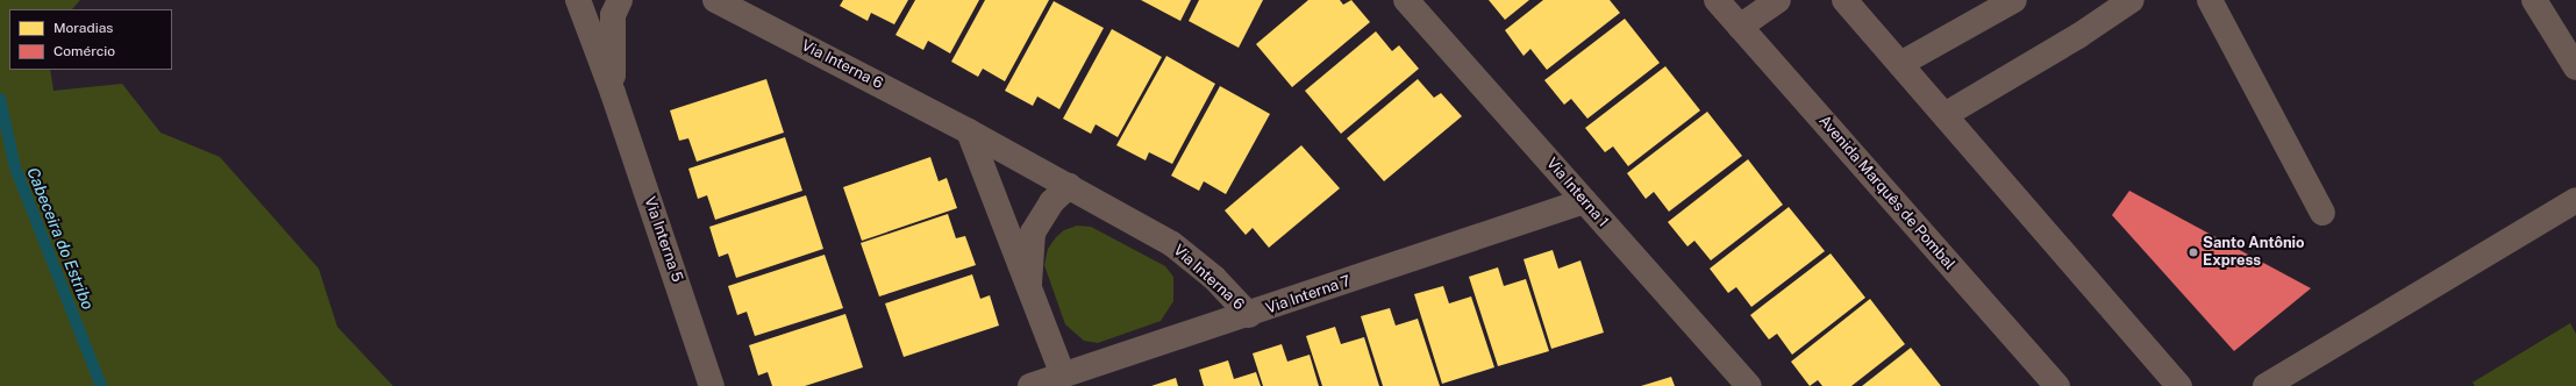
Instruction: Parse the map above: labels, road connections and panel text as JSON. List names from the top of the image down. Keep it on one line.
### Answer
{"streets":{"main road":["Avenida Marquês de Pombal"],"street":["Via Interna 6","Via Interna 1","Via Interna 5","Via Interna 7"]},"crossings":[["Via Interna 6","Via Interna 7"],["Via Interna 1","Via Interna 7"]],"water":["Cabeceira do Estribo"],"places":["Santo Antônio Express"],"legend":["Moradias","Comércio"]}
